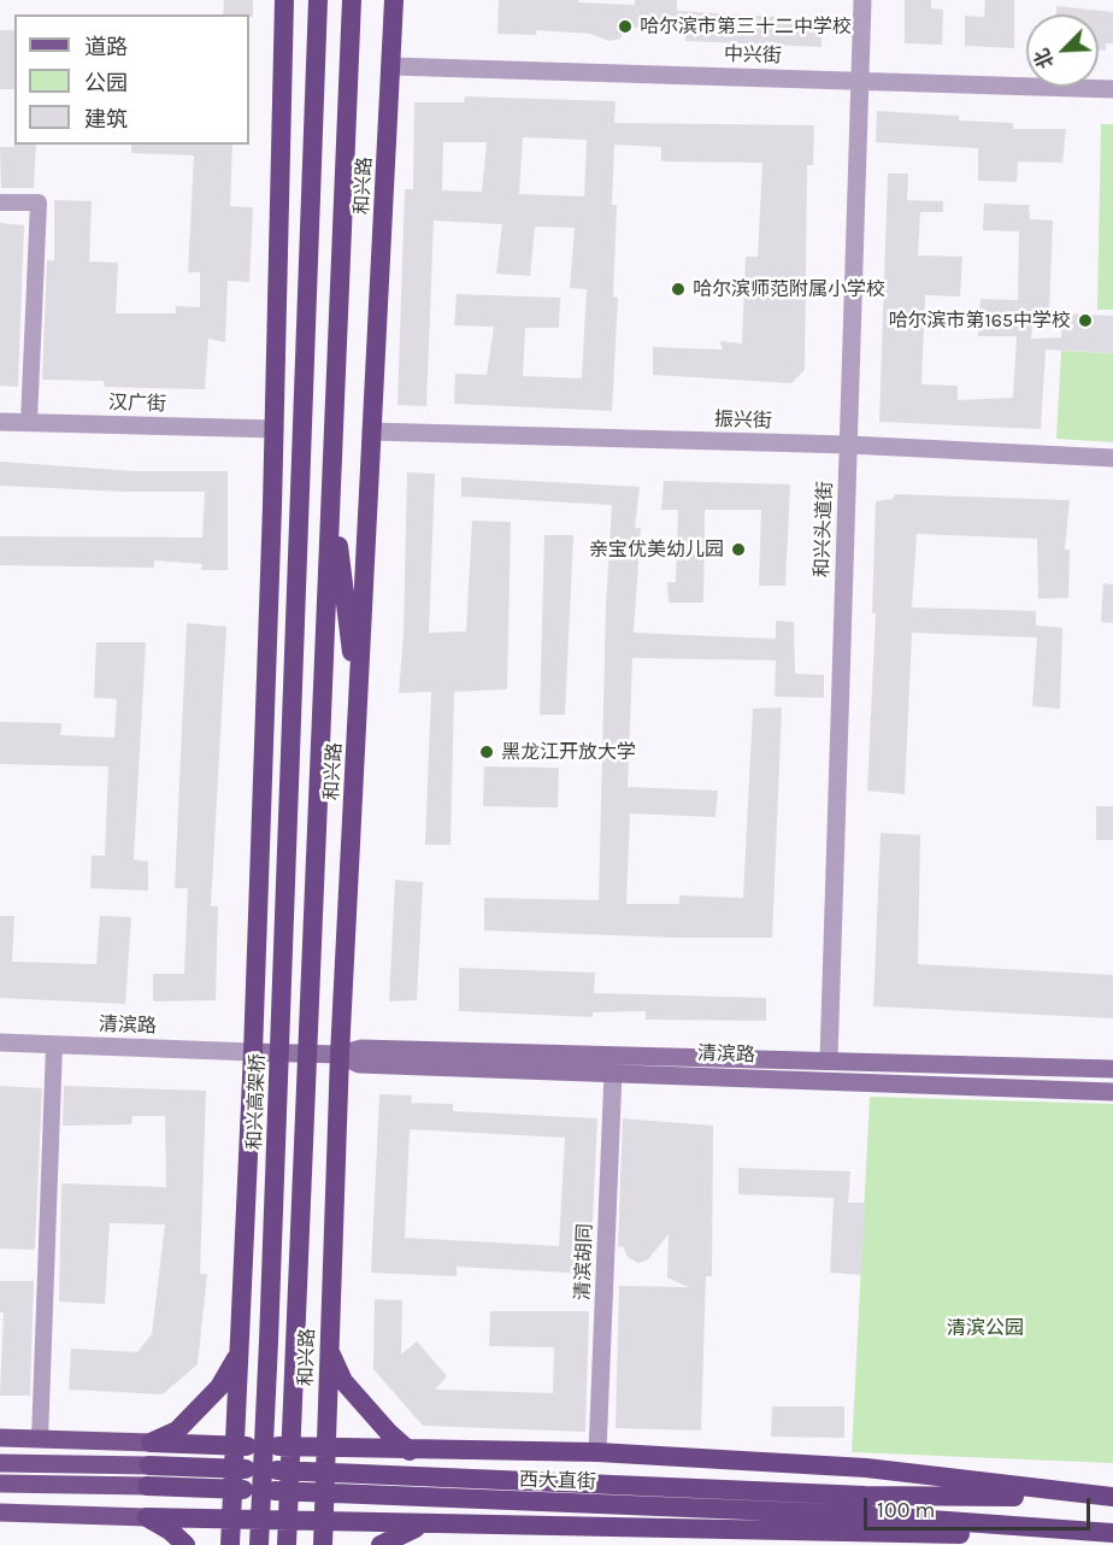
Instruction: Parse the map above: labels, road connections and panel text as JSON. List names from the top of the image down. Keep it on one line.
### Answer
{"streets":{"highway":["和兴路","和兴高架桥","西大直街"],"main road":["清滨路"],"street":["中兴街","汉广街","振兴街","和兴头道街","清滨胡同"]},"crossings":[["中兴街","和兴路"],["中兴街","和兴头道街"],["和兴路","振兴街"],["和兴路","清滨路"],["振兴街","和兴头道街"],["和兴头道街","清滨路"],["清滨路","清滨胡同"]],"parks":["清滨公园"],"places":["哈尔滨市第三十二中学校","哈尔滨师范附属小学校","哈尔滨市第165中学校","亲宝优美幼儿园","黑龙江开放大学"],"legend":["道路","公园","建筑"],"scale_bar":"100 m","north":"bottom left"}
